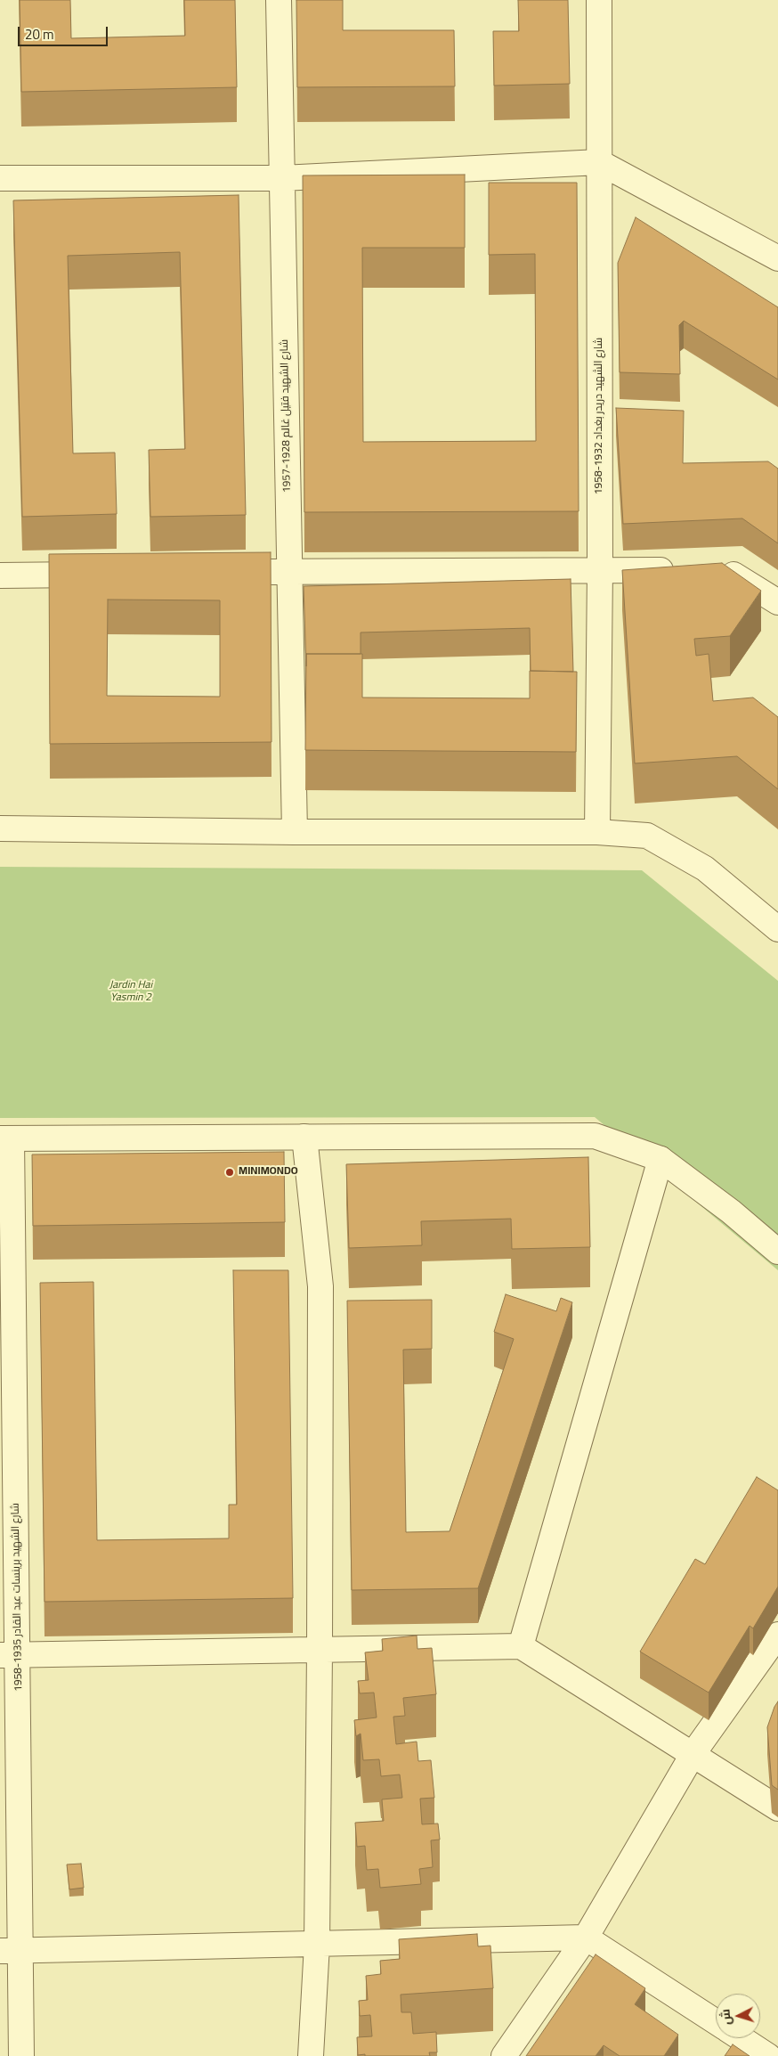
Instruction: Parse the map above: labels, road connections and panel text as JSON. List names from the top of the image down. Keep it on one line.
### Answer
{"streets":{"street":["شارع الشهيد فتيل غالم 1928-1957","شارع الشهيد دريدر بغداد 1932-1958","شارع الشهيد برينسات عبد القادر 1935-1958"]},"parks":["Jardin Hai Yasmin 2"],"places":["MINIMONDO"],"scale_bar":"20 m","north":"left"}
